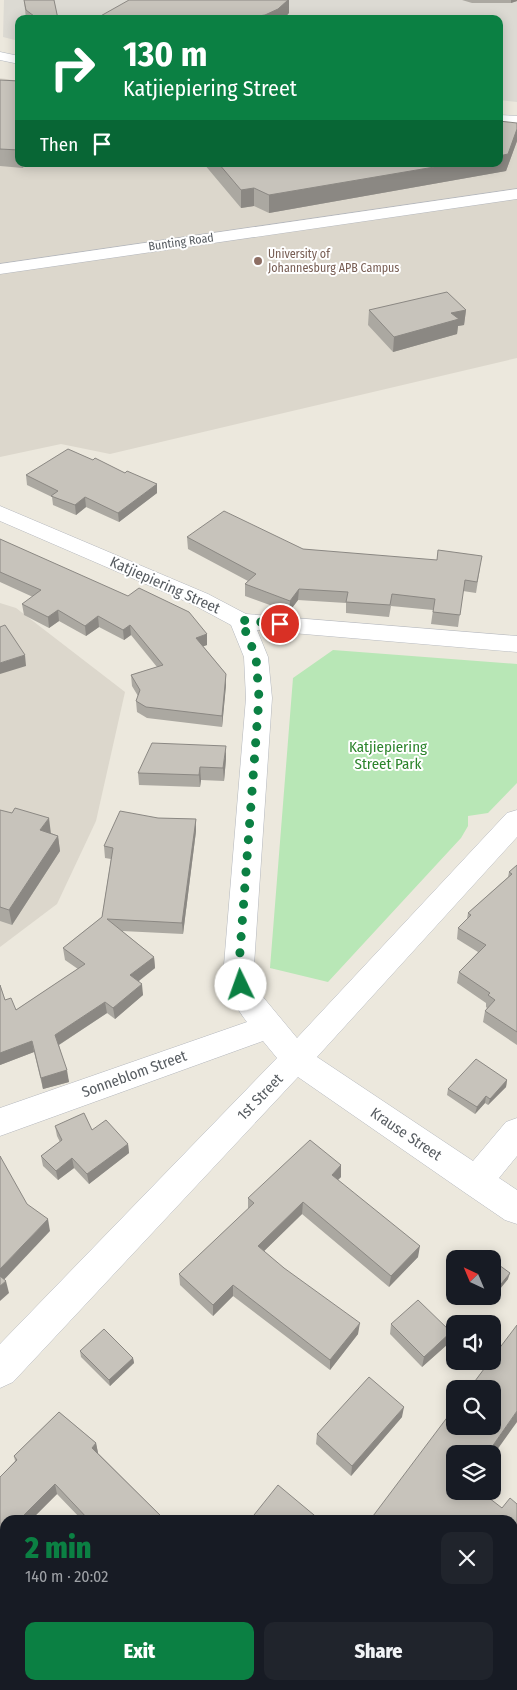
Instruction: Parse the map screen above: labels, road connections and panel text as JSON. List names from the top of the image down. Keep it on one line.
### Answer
{"streets":{"street":["Bunting Road","Katjiepiering Street","Sonneblom Street","1st Street","Krause Street"]},"crossings":[["Katjiepiering Street","Krause Street"],["Sonneblom Street","Krause Street"],["1st Street","Krause Street"]],"parks":["Katjiepiering Street Park"],"places":["University of Johannesburg APB Campus"],"north":"top left","page":{"turn":["130 m","Katjiepiering Street"],"then":"Then","heading":["2 min","140 m · 20:02"],"buttons":["Exit","Share"]}}
